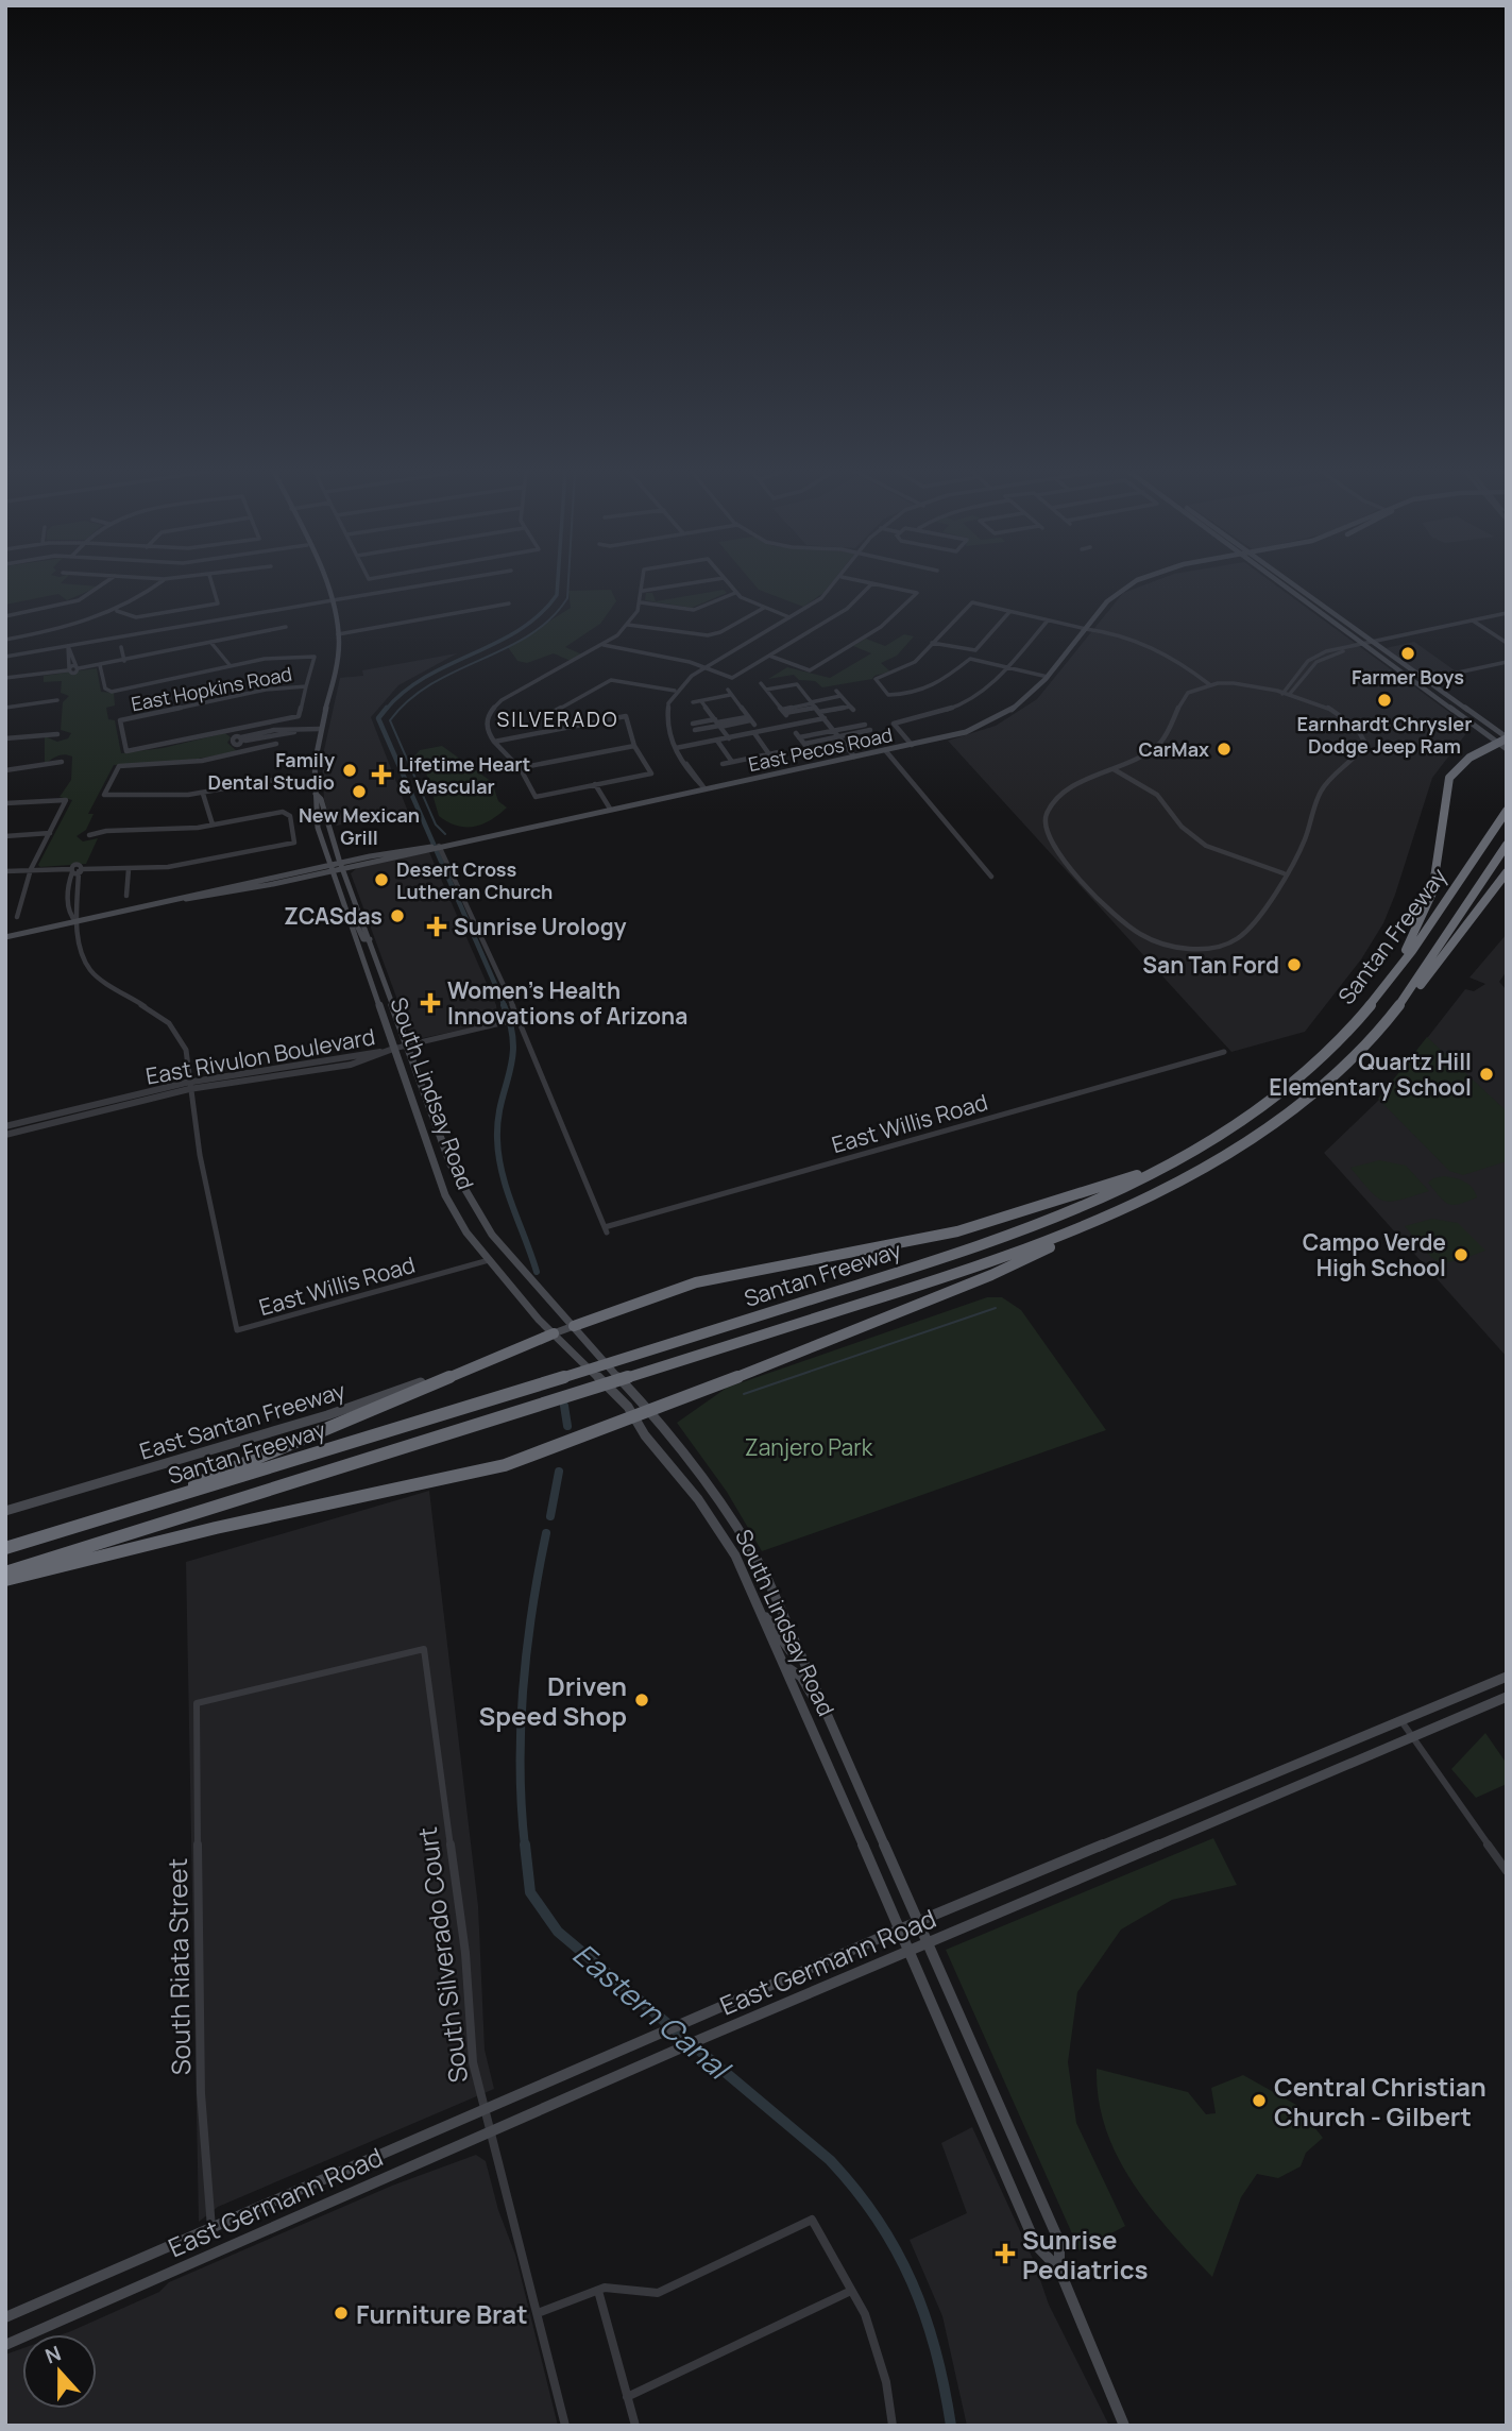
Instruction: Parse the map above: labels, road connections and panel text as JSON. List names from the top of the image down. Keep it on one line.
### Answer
{"streets":{"highway":["Santan Freeway"],"main road":["East Pecos Road","South Lindsay Road","East Santan Freeway","East Germann Road"],"street":["East Hopkins Road","East Rivulon Boulevard","East Willis Road","South Silverado Court","South Riata Street"]},"crossings":[["East Pecos Road","South Lindsay Road"],["East Rivulon Boulevard","South Lindsay Road"],["East Rivulon Boulevard","East Willis Road"],["South Lindsay Road","East Willis Road"],["South Lindsay Road","East Germann Road"],["South Silverado Court","East Germann Road"],["South Silverado Court","South Riata Street"],["East Germann Road","South Riata Street"]],"districts":["SILVERADO"],"water":["Eastern Canal"],"parks":["Zanjero Park"],"places":{"other":["Farmer Boys","Earnhardt Chrysler Dodge Jeep Ram","CarMax","Family Dental Studio","New Mexican Grill","Desert Cross Lutheran Church","ZCASdas","San Tan Ford","Quartz Hill Elementary School","Campo Verde High School","Driven Speed Shop","Central Christian Church - Gilbert","Furniture Brat"],"health":["Lifetime Heart & Vascular","Sunrise Urology","Women's Health Innovations of Arizona","Sunrise Pediatrics"]},"north":"top"}
